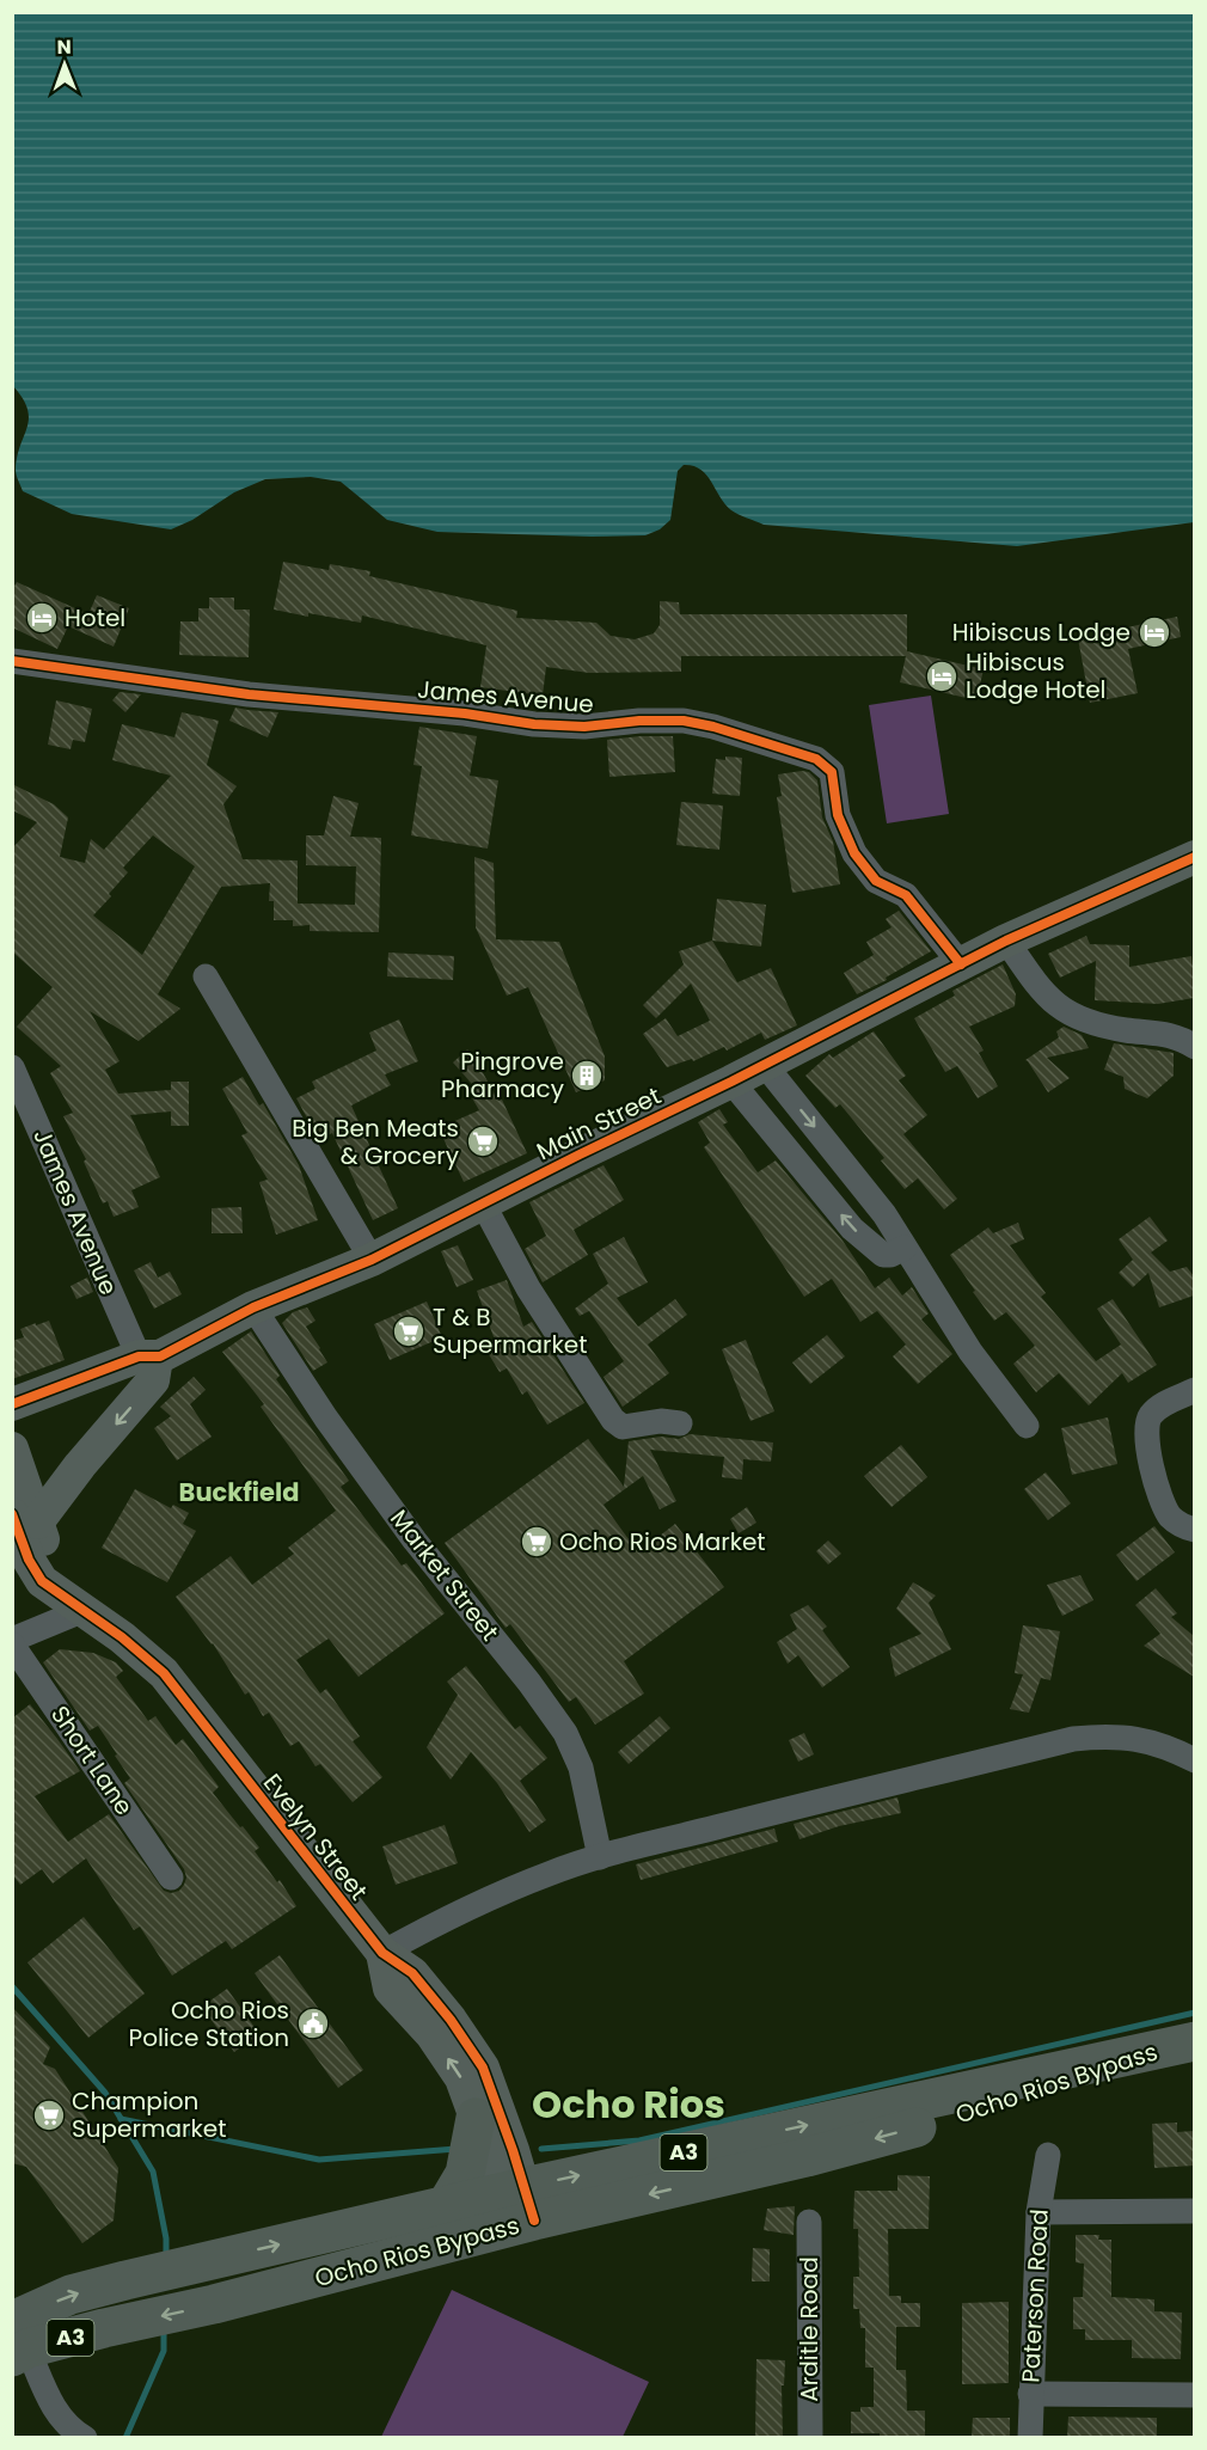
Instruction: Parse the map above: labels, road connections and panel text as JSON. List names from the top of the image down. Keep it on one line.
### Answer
{"streets":{"main road":["Ocho Rios Bypass","A3"],"street":["James Avenue","Main Street","Market Street","Short Lane","Evelyn Street","Paterson Road","Arditle Road"]},"crossings":[["James Avenue","Main Street"],["Main Street","Market Street"],["Evelyn Street","Ocho Rios Bypass"]],"districts":["Buckfield","Ocho Rios"],"places":{"hotel":["Hotel","Hibiscus Lodge","Hibiscus Lodge Hotel"],"building":["Pingrove Pharmacy"],"supermarket":["Big Ben Meats & Grocery","T & B Supermarket","Ocho Rios Market","Champion Supermarket"],"public building":["Ocho Rios Police Station"]},"north":"top"}
